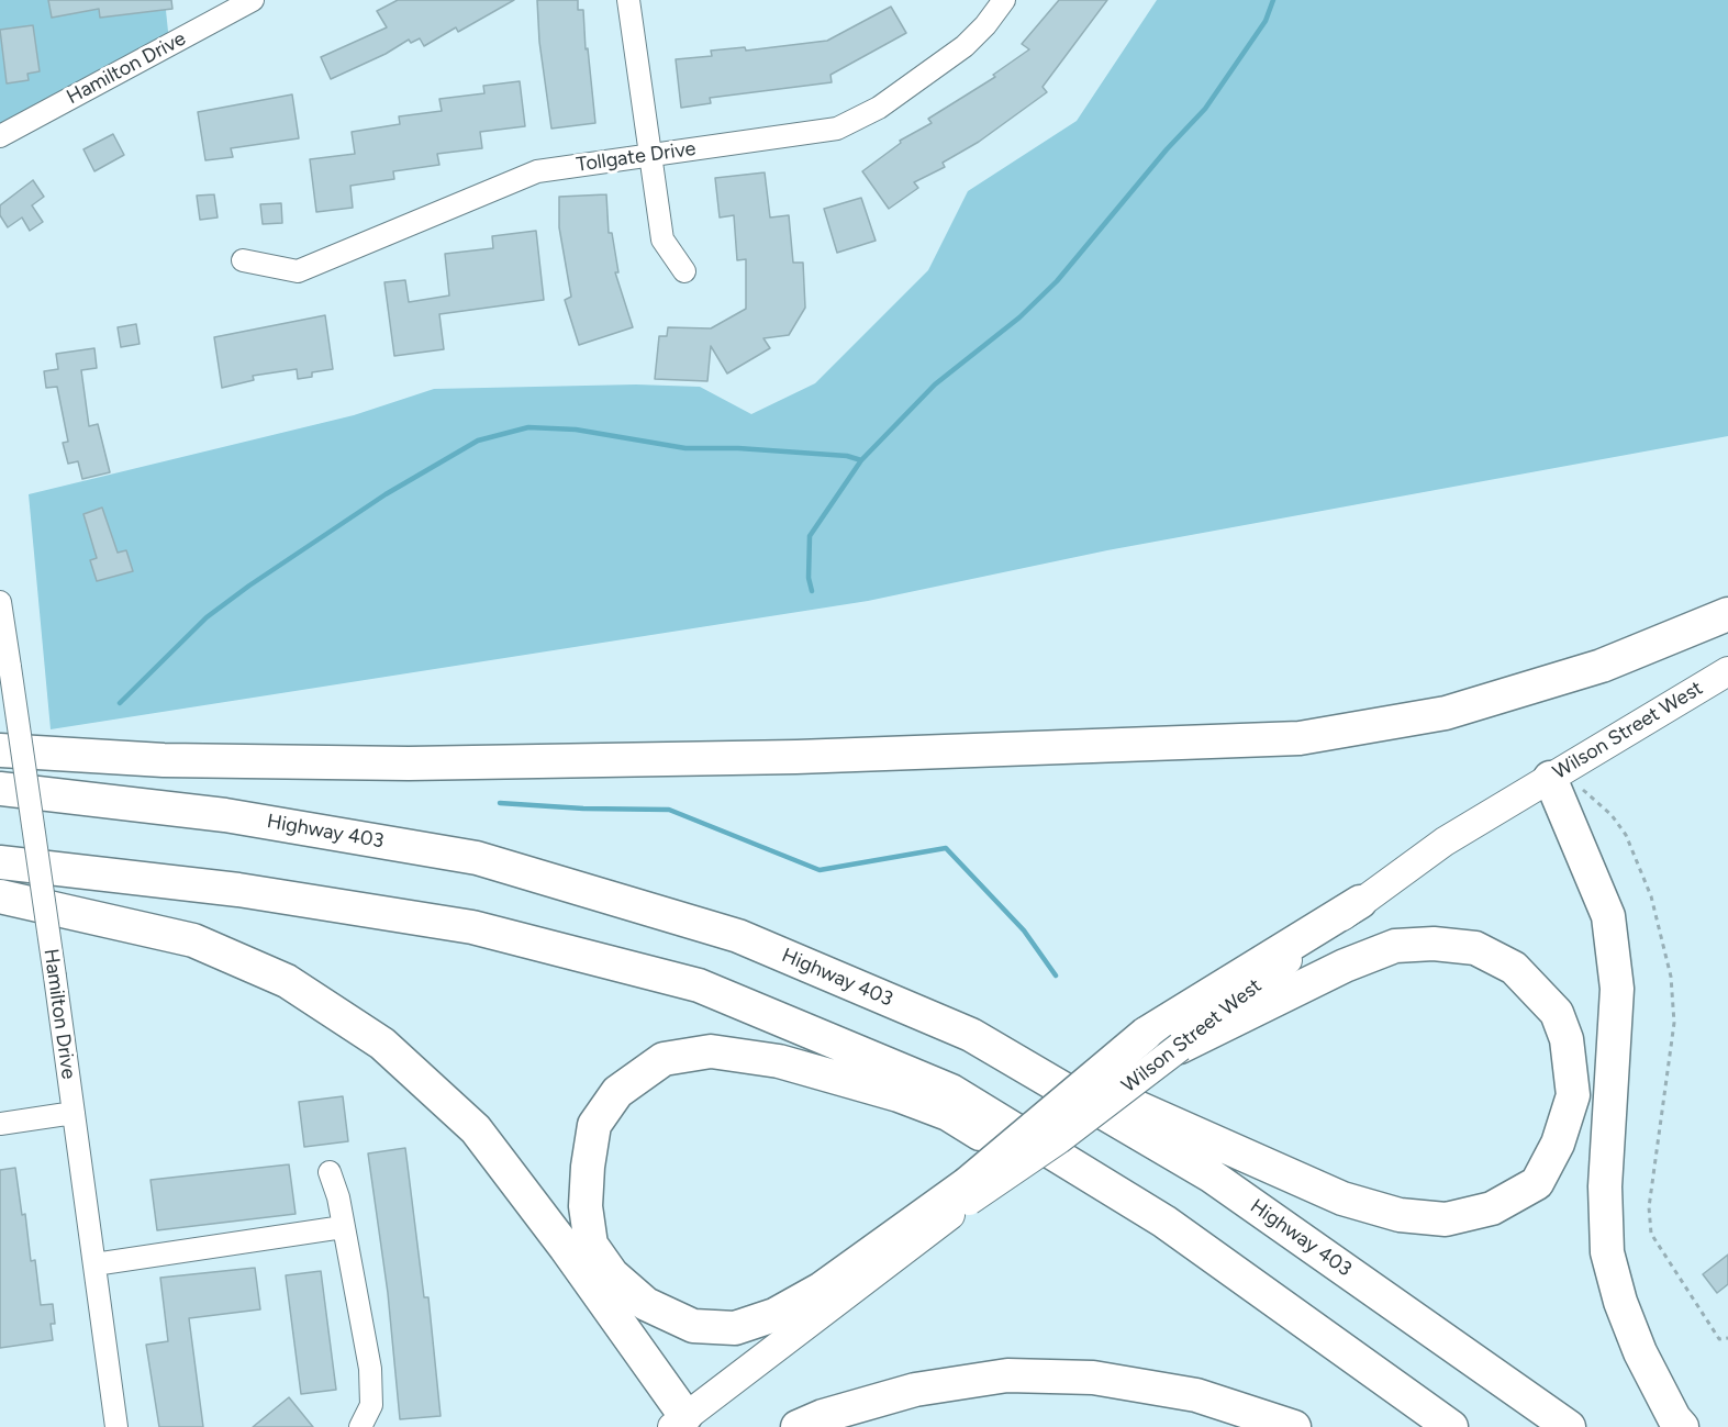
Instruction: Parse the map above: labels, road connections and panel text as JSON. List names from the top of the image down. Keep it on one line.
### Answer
{"streets":{"highway":["Highway 403"],"main road":["Wilson Street West"],"street":["Hamilton Drive","Tollgate Drive"]}}
